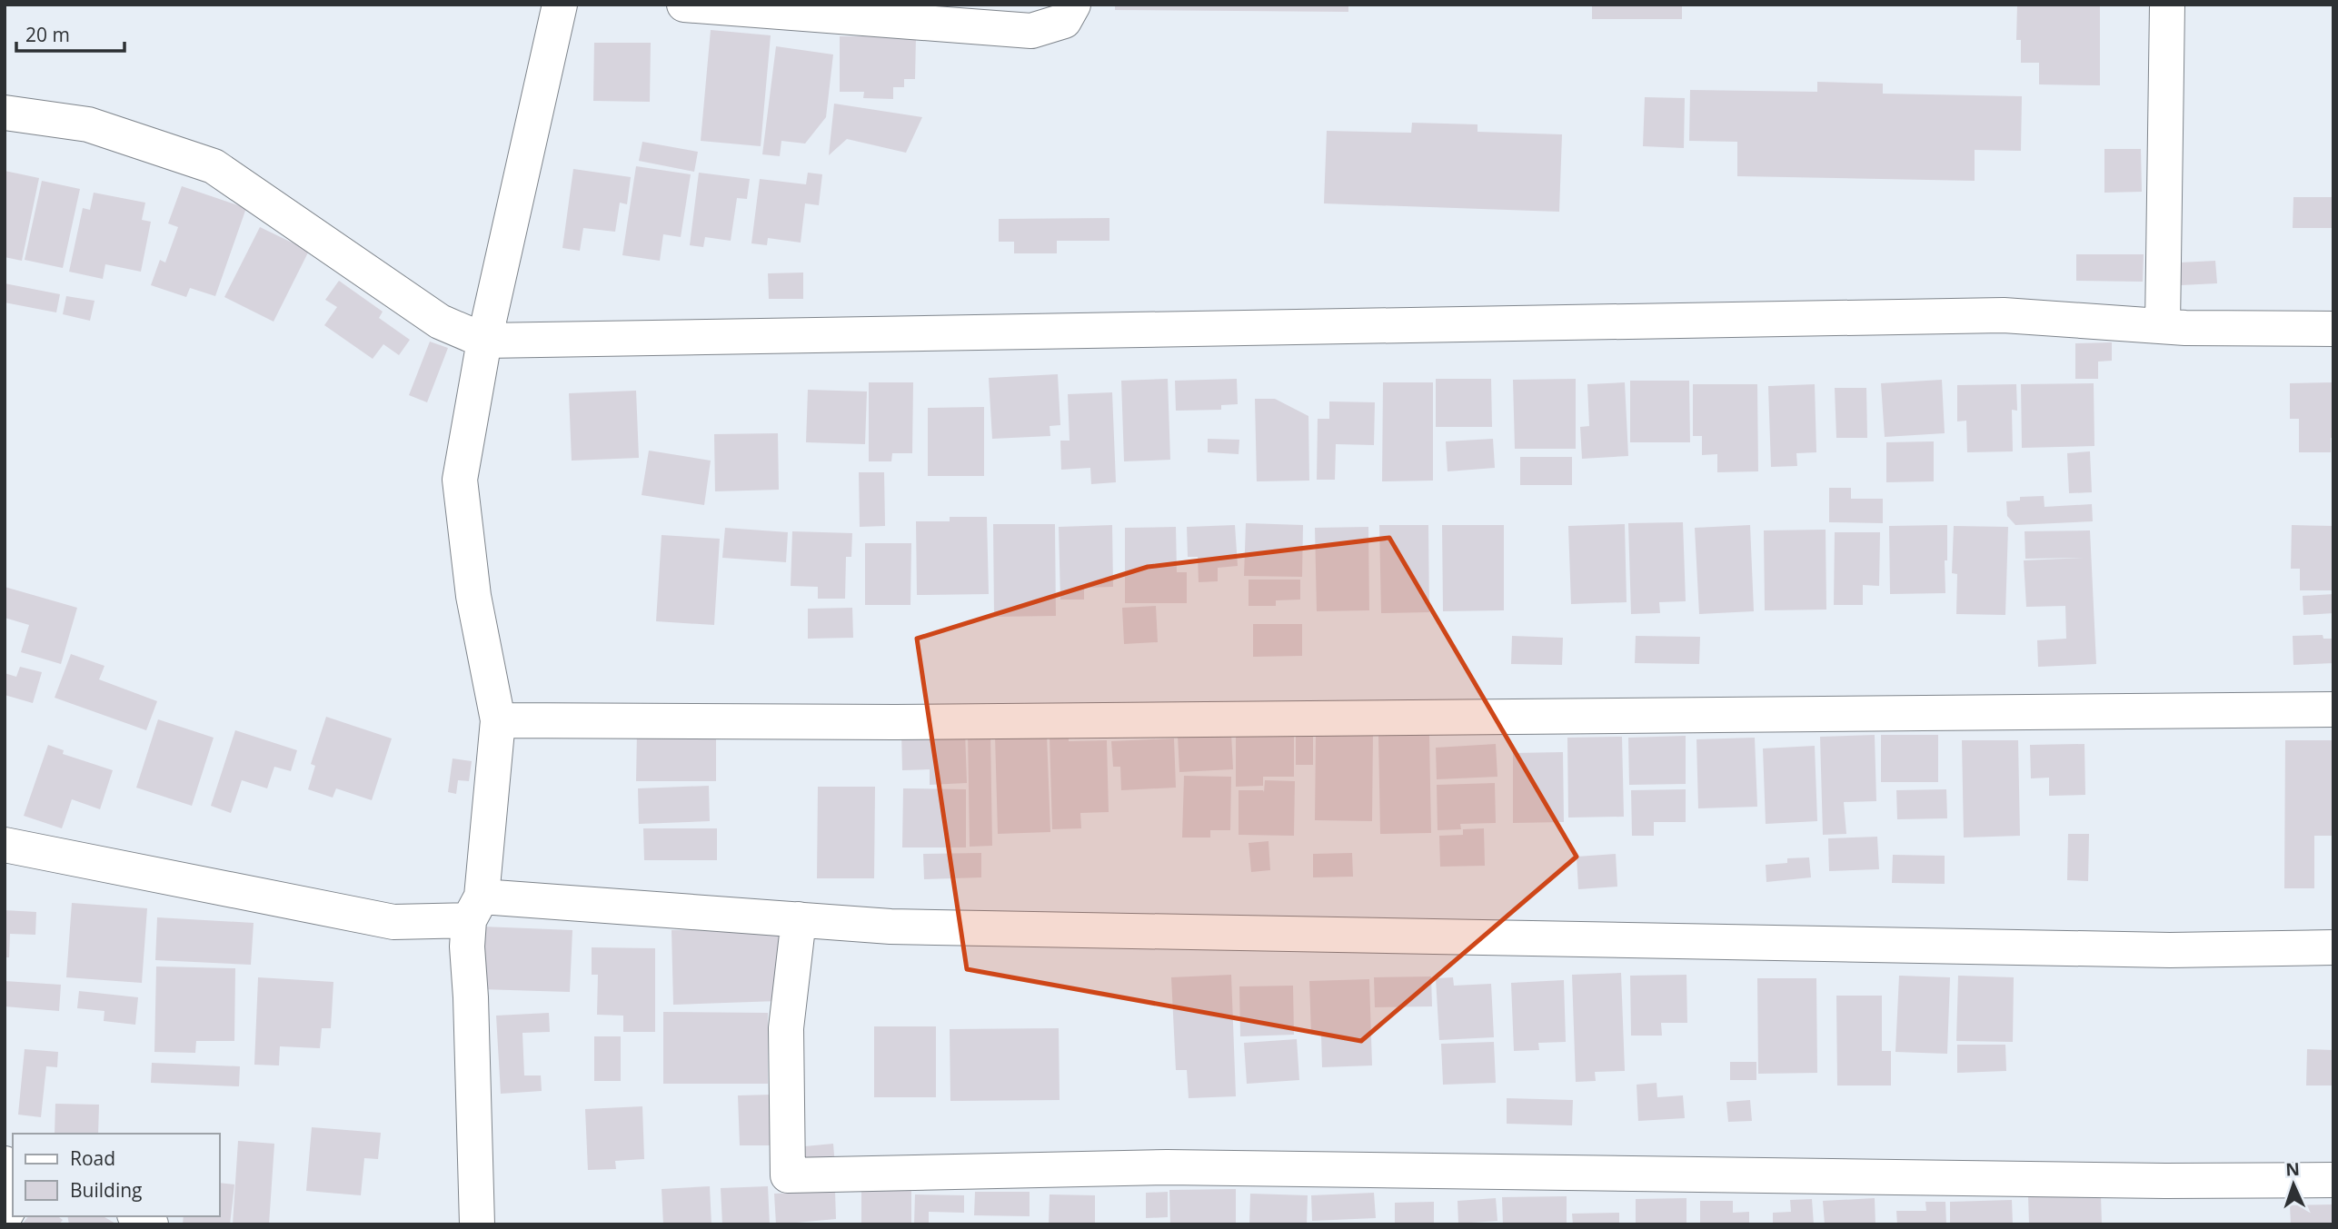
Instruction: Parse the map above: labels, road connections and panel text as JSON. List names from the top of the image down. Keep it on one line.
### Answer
{"legend":["Road","Building"],"scale_bar":"20 m","north":"top"}
